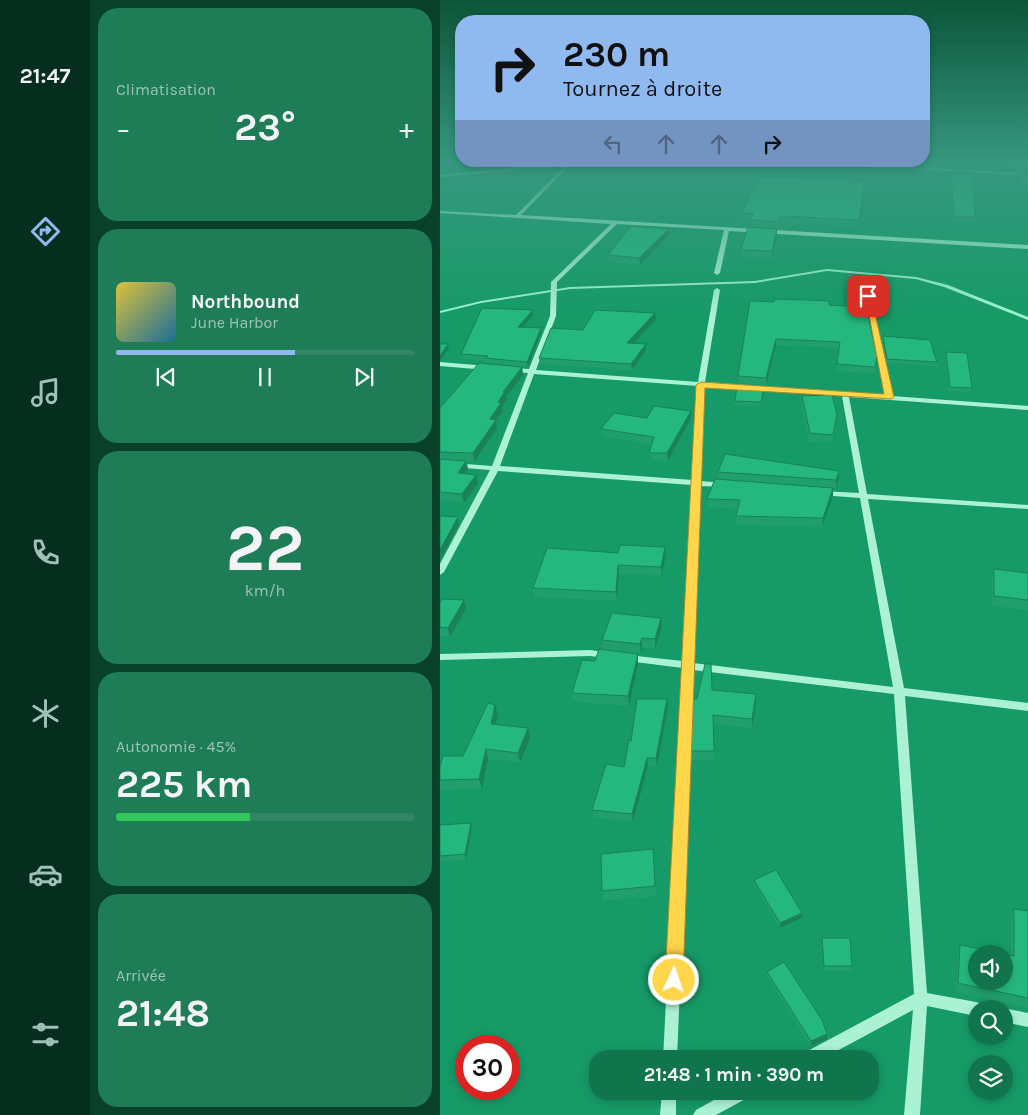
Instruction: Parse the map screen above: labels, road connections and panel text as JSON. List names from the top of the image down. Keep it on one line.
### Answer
{"page":{"tabs":"21:47","tile":["Climatisation",["22","km/h"],["Autonomie · 45%","225 km"],["Arrivée","21:48"]],"turn":["230 m","Tournez à droite"],"heat":["−","23°","+"],"song":["Northbound","June Harbor"],"limit":"30","trip":"21:48 · 1 min · 390 m"}}
